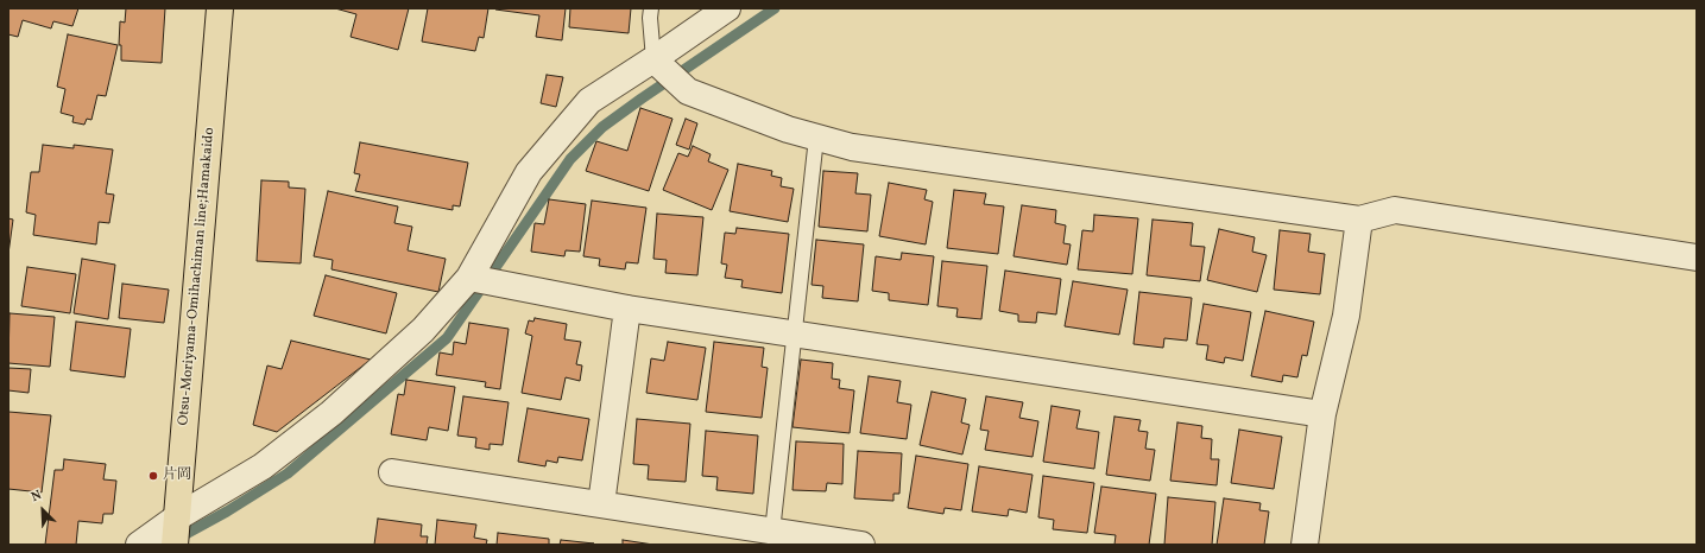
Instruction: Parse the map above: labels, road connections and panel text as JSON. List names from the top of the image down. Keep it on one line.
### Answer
{"streets":{"main road":["Otsu-Moriyama-Omihachiman line;Hamakaido"]},"places":["片岡"],"north":"top left"}
